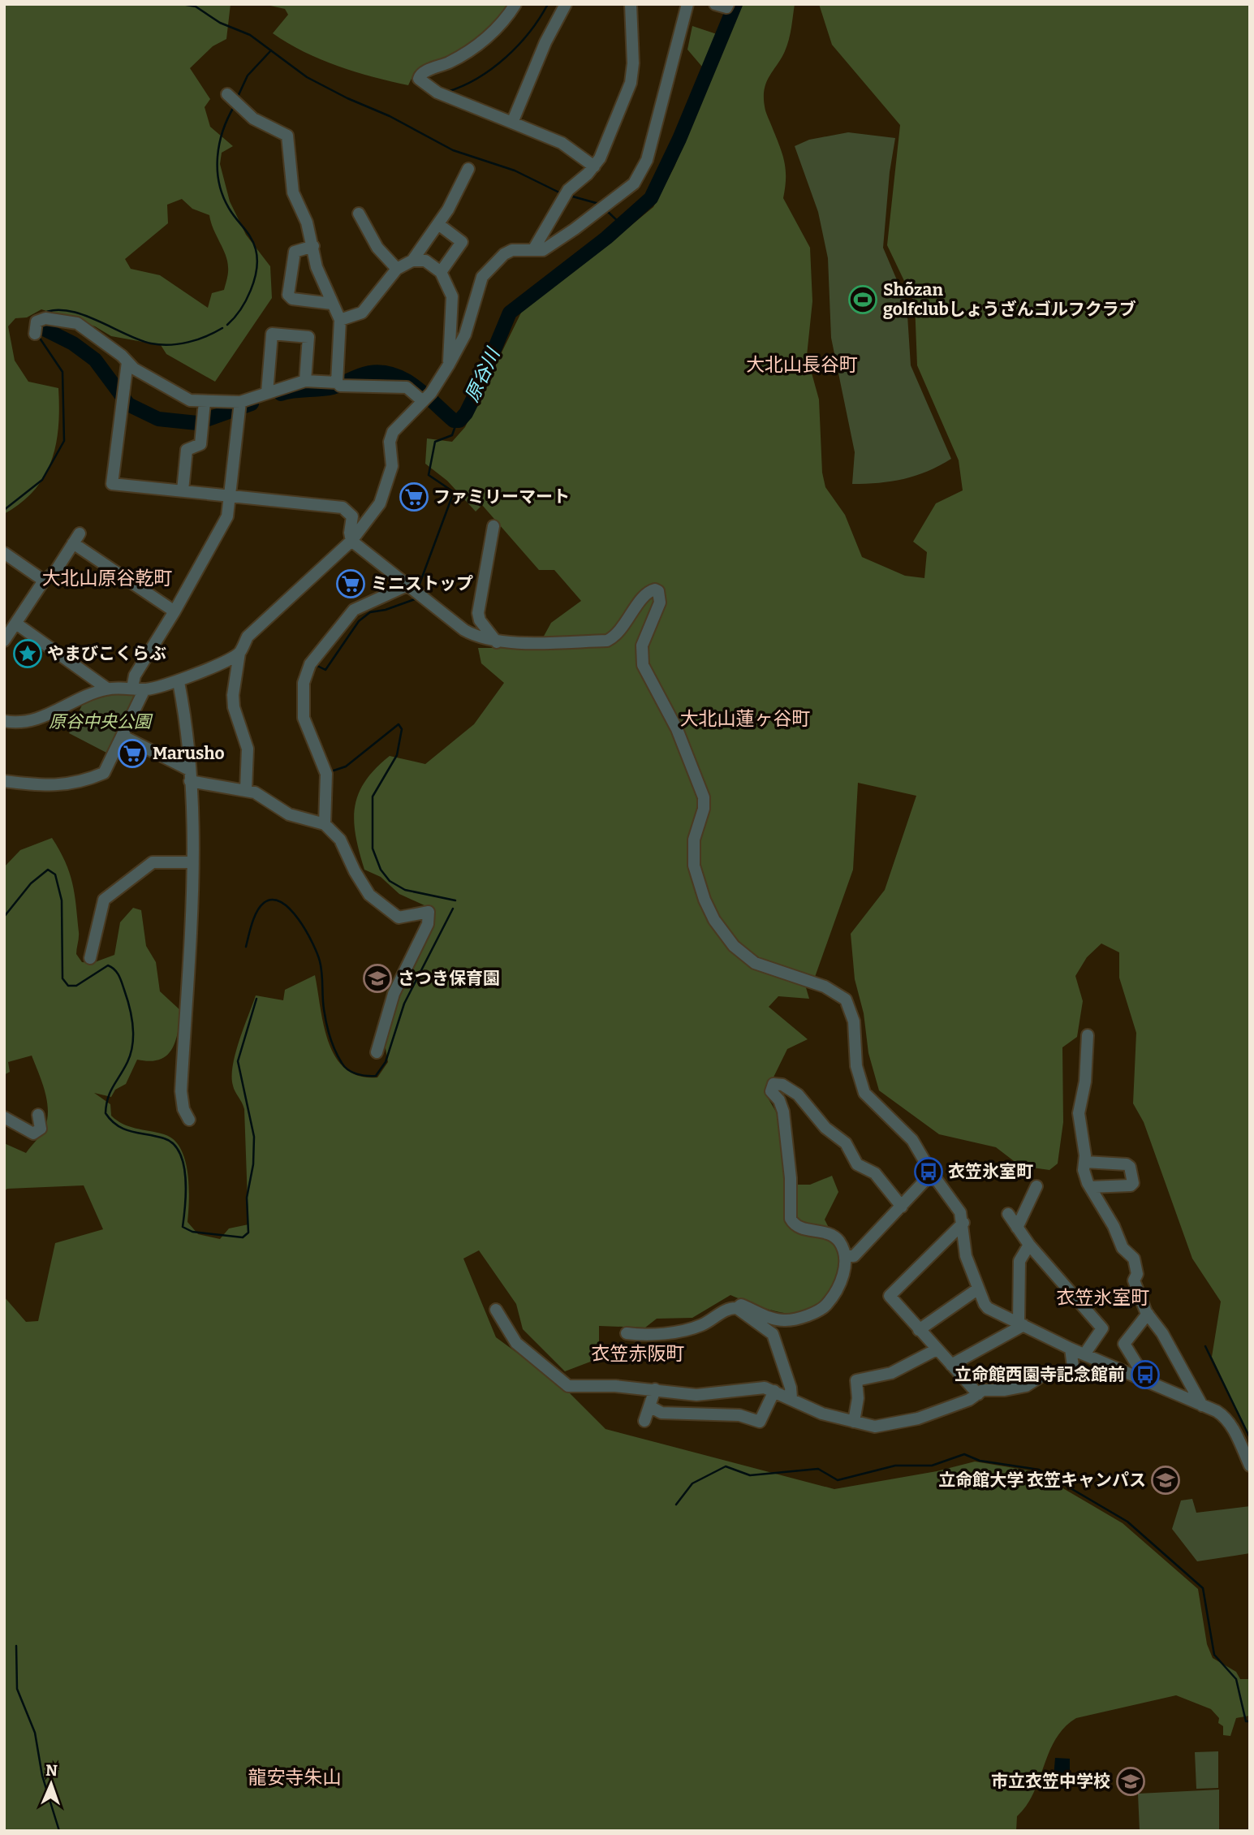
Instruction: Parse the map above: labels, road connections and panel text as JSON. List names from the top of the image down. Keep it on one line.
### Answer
{"districts":["大北山長谷町","大北山原谷乾町","大北山蓮ヶ谷町","衣笠氷室町","衣笠赤阪町","龍安寺朱山"],"water":["原谷川"],"parks":["原谷中央公園"],"places":{"sports":["Shõzan golfclubしょうざんゴルフクラブ"],"supermarket":["ファミリーマート","ミニストップ","Marusho"],"place":["やまびこくらぶ"],"school or university":["さつき保育園","立命館大学 衣笠キャンパス","市立衣笠中学校"],"bus stop":["衣笠氷室町","立命館西園寺記念館前"]},"north":"top"}
